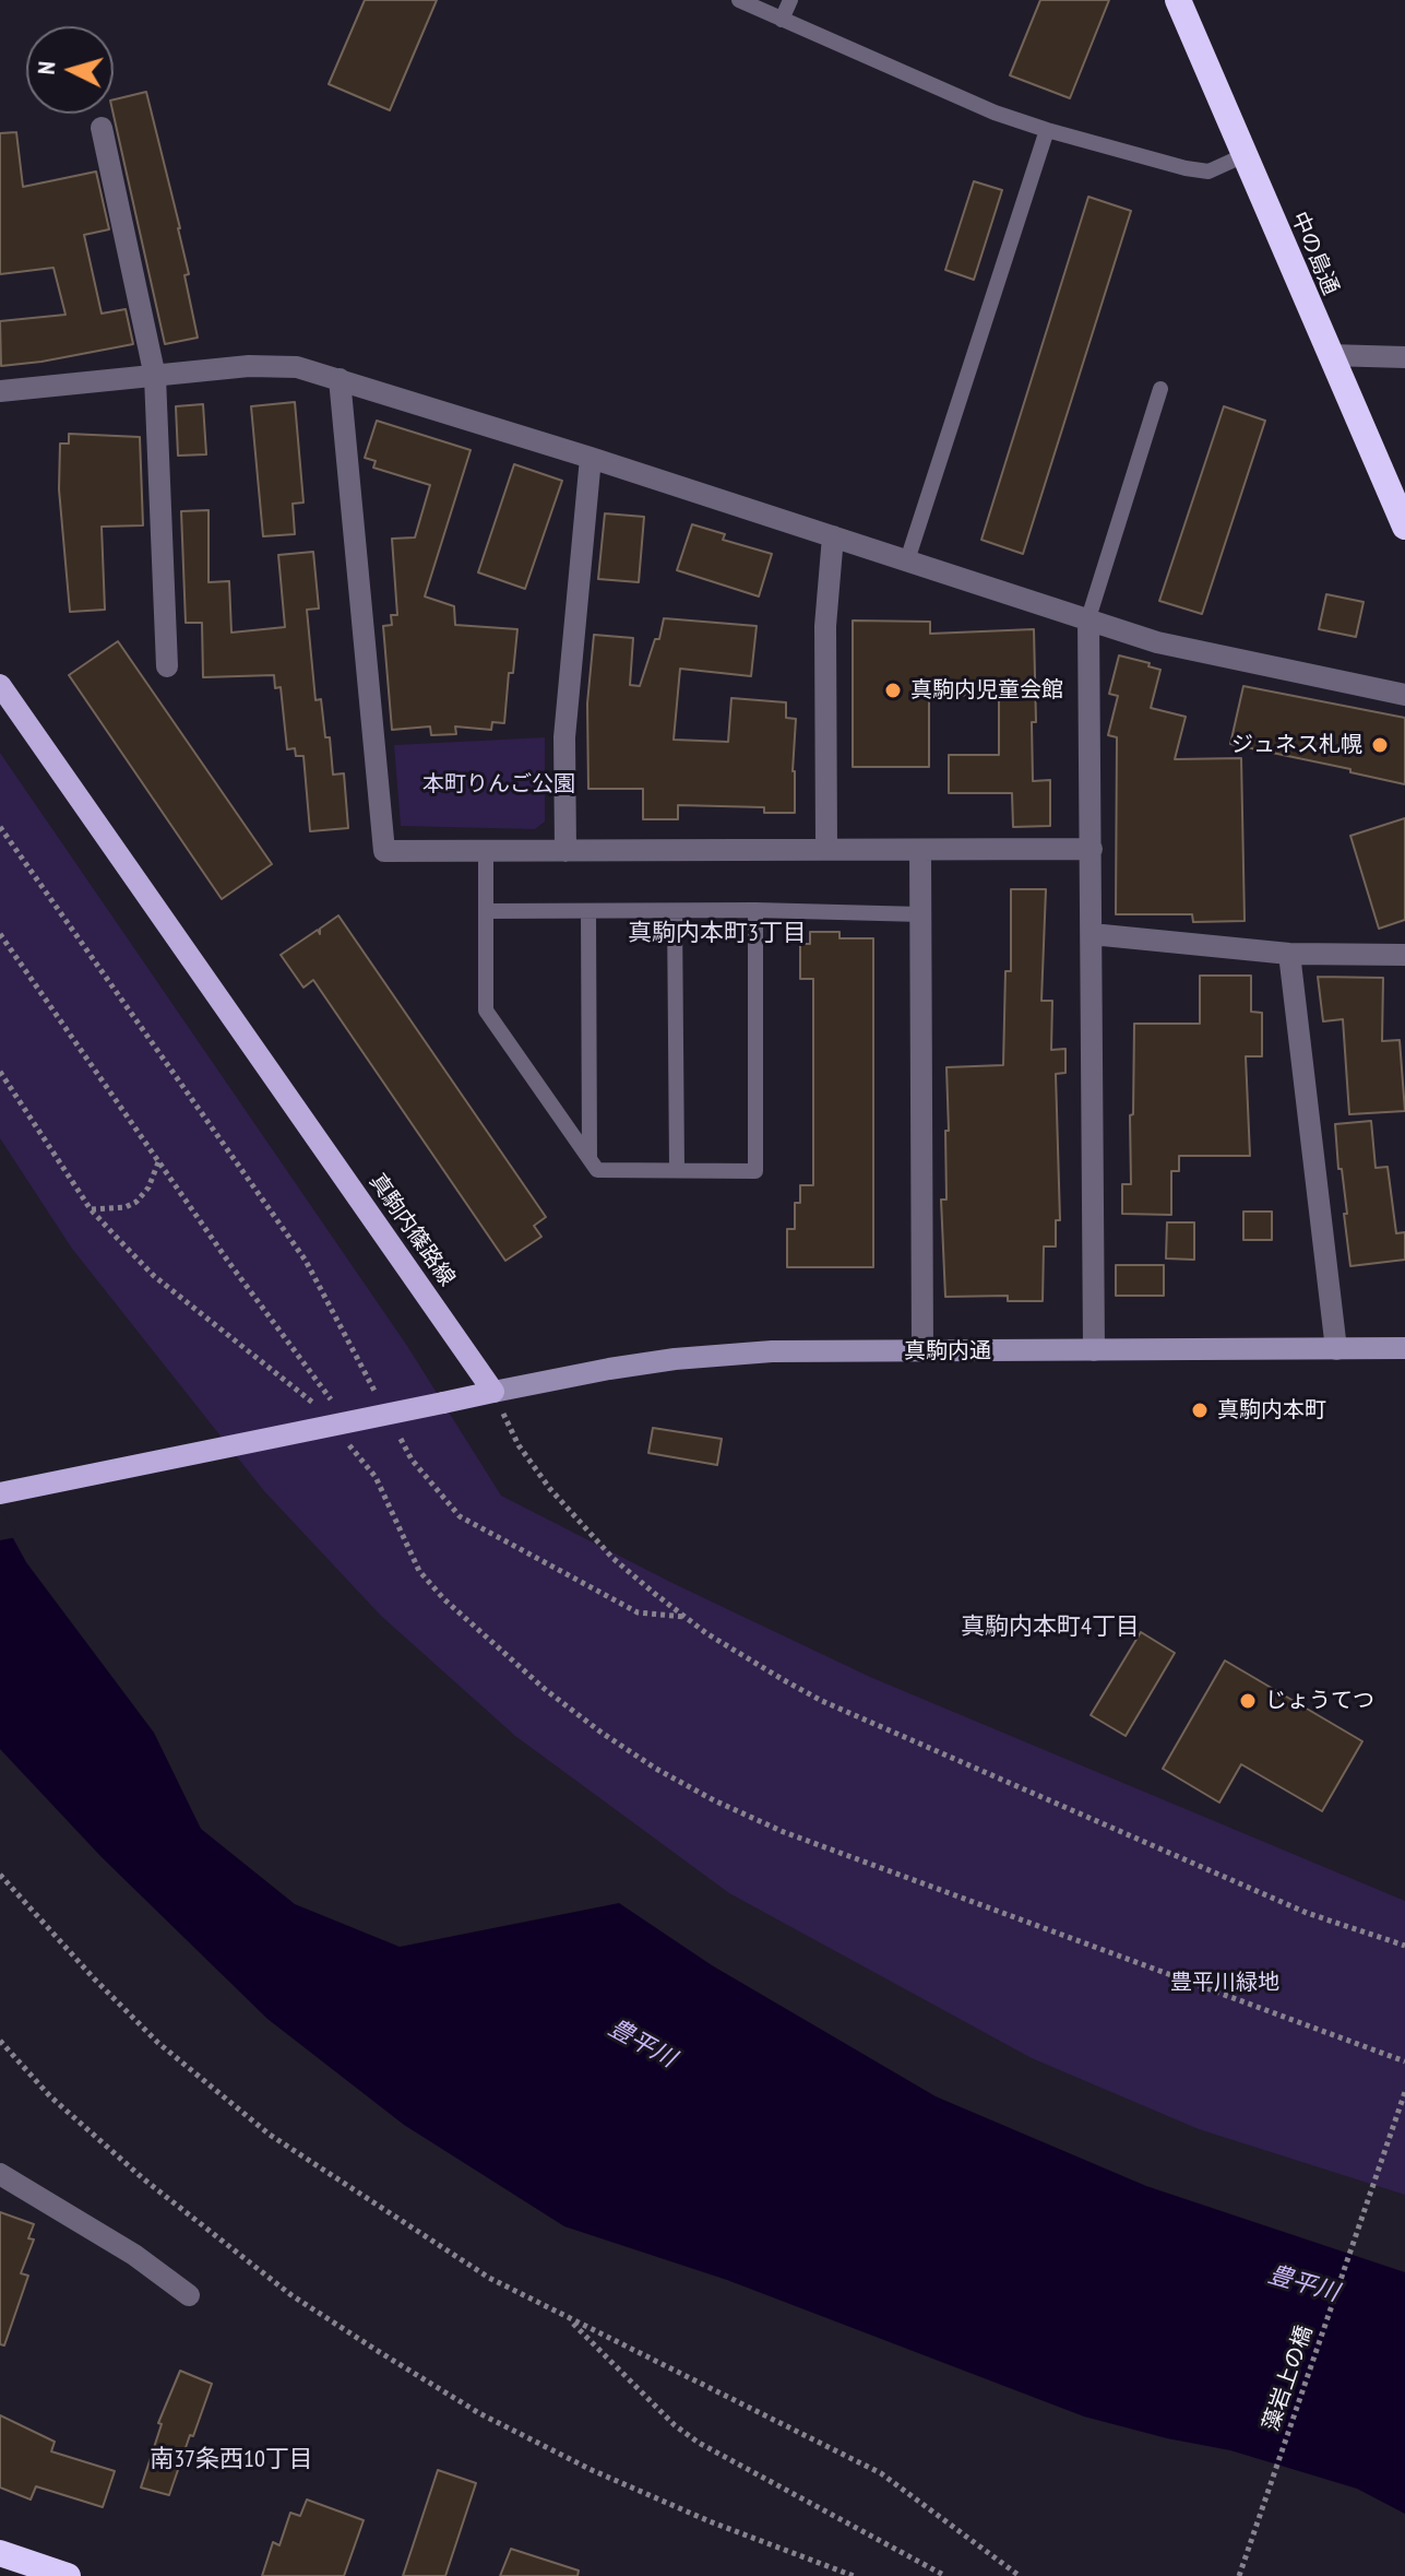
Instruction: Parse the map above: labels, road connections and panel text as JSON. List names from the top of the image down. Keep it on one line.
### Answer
{"streets":{"highway":["中の島通"],"main road":["真駒内篠路線"],"street":["真駒内通"],"path":["藻岩上の橋"]},"crossings":[["真駒内篠路線","真駒内通"]],"districts":["真駒内本町3丁目","真駒内本町4丁目","南37条西10丁目"],"water":["豊平川"],"parks":["本町りんご公園","豊平川緑地"],"places":["真駒内児童会館","ジュネス札幌","真駒内本町","じょうてつ"],"north":"left"}
